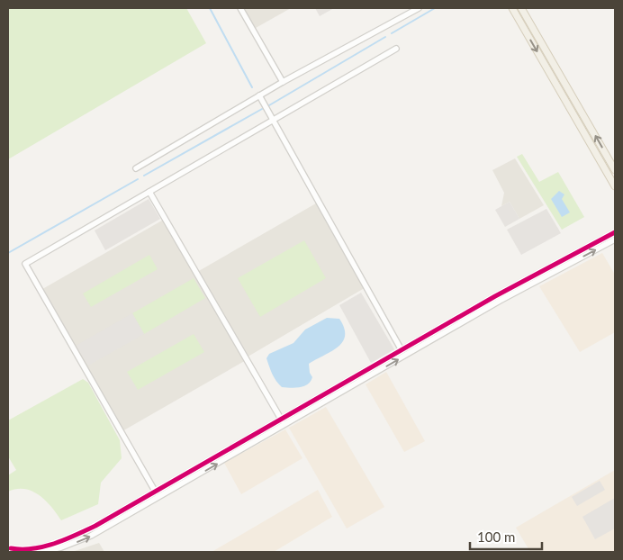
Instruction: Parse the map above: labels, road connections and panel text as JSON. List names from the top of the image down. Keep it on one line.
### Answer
{"scale_bar":"100 m"}
